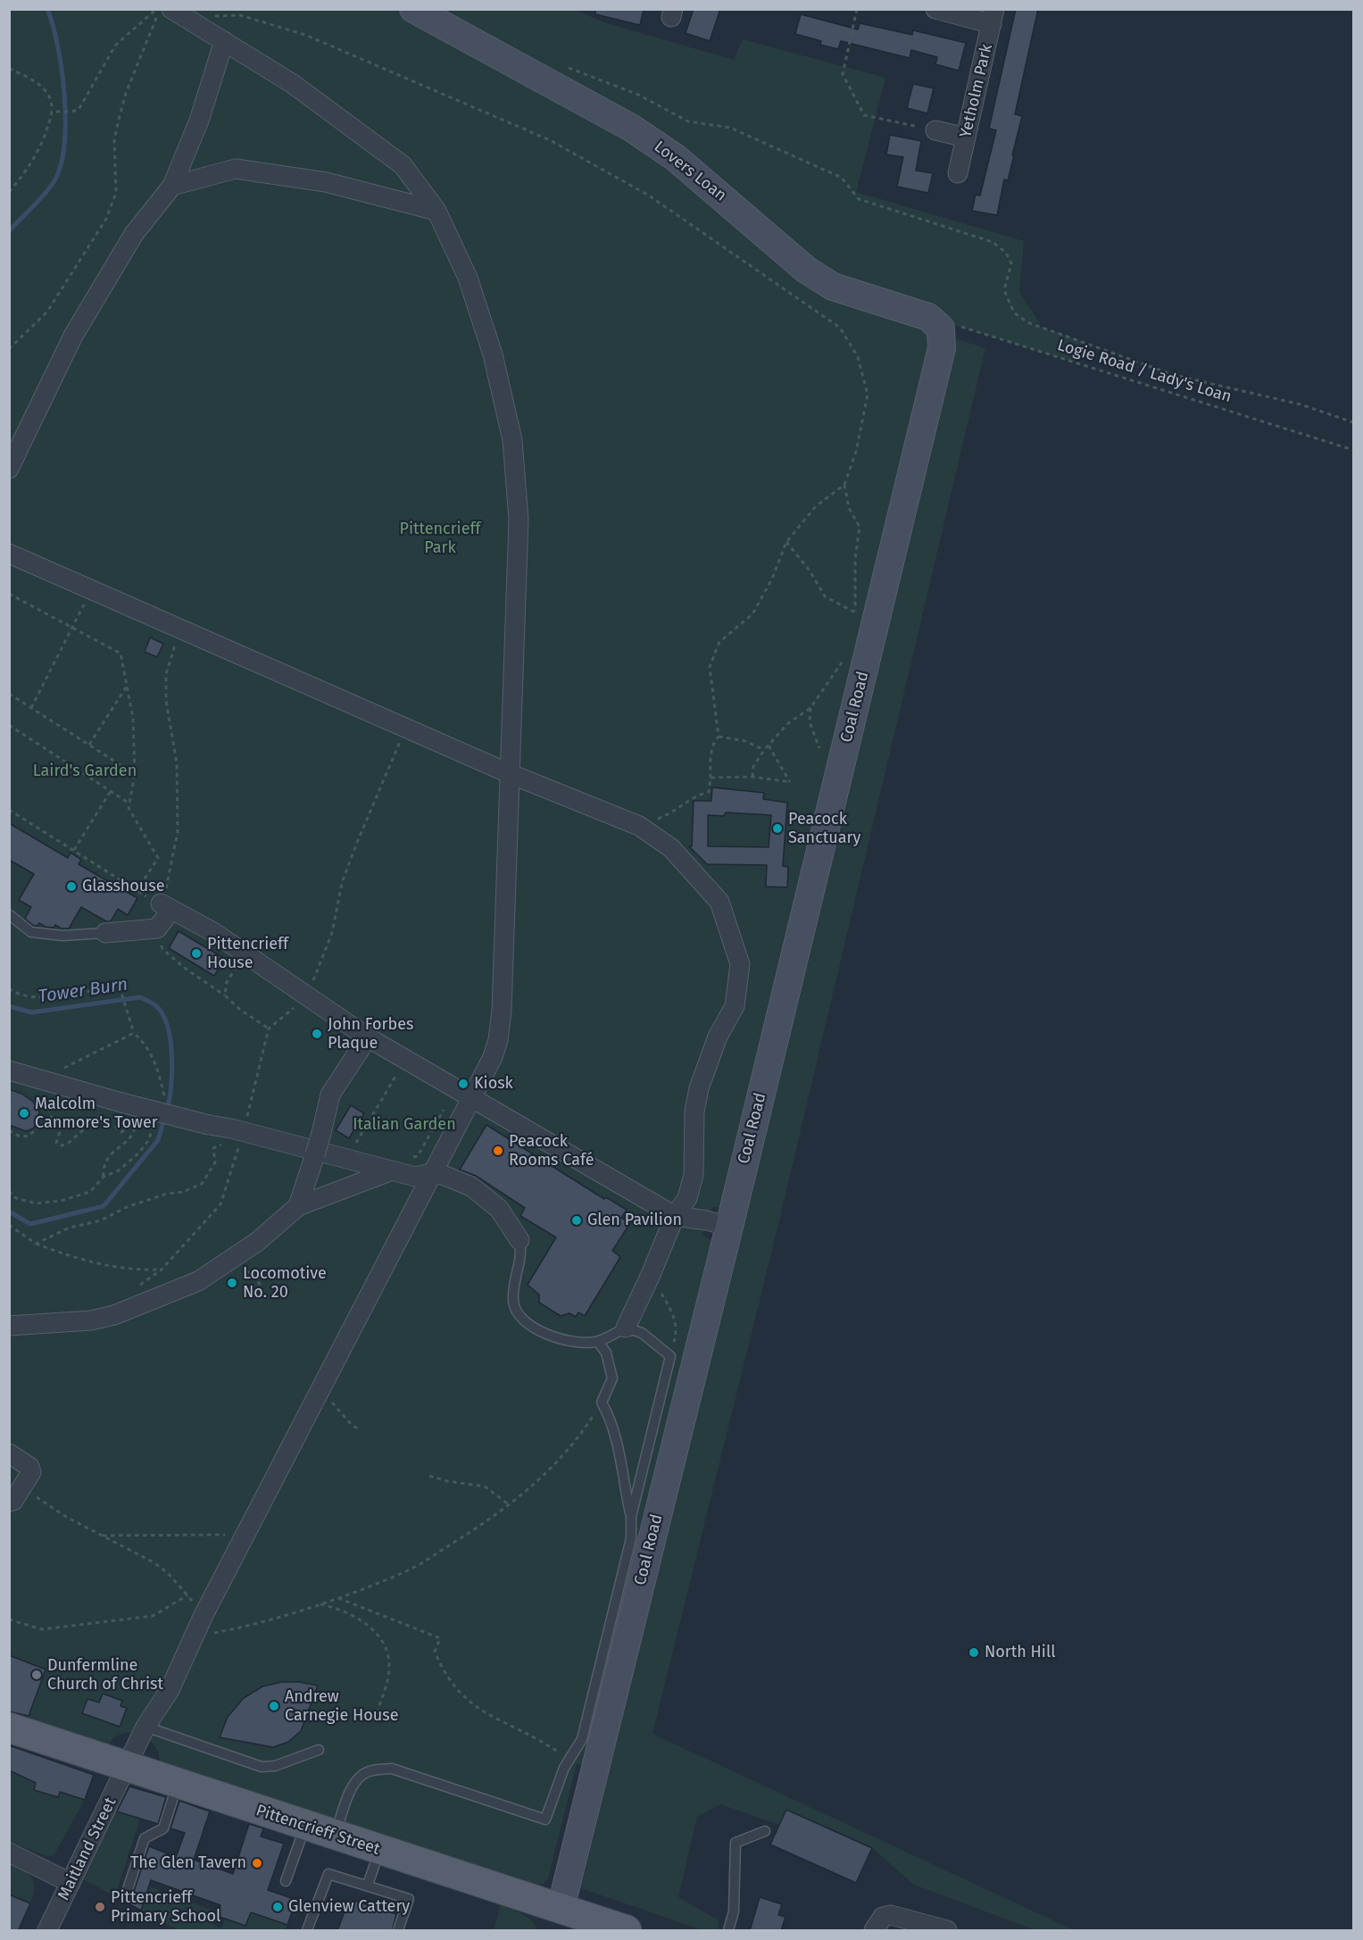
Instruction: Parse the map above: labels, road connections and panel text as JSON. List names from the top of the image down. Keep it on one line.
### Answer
{"streets":{"main road":["Pittencrieff Street"],"street":["Yetholm Park","Lovers Loan","Coal Road","Maitland Street"],"path":["Logie Road / Lady's Loan"]},"crossings":[["Lovers Loan","Logie Road / Lady's Loan"],["Lovers Loan","Coal Road"],["Logie Road / Lady's Loan","Coal Road"],["Coal Road","Pittencrieff Street"],["Pittencrieff Street","Maitland Street"]],"water":["Tower Burn"],"parks":["Pittencrieff Park","Laird's Garden","Italian Garden"],"places":["Peacock Sanctuary","Glasshouse","Pittencrieff House","John Forbes Plaque","Kiosk","Malcolm Canmore's Tower","Peacock Rooms Café","Glen Pavilion","Locomotive No. 20","North Hill","Dunfermline Church of Christ","Andrew Carnegie House","The Glen Tavern","Pittencrieff Primary School","Glenview Cattery"]}
